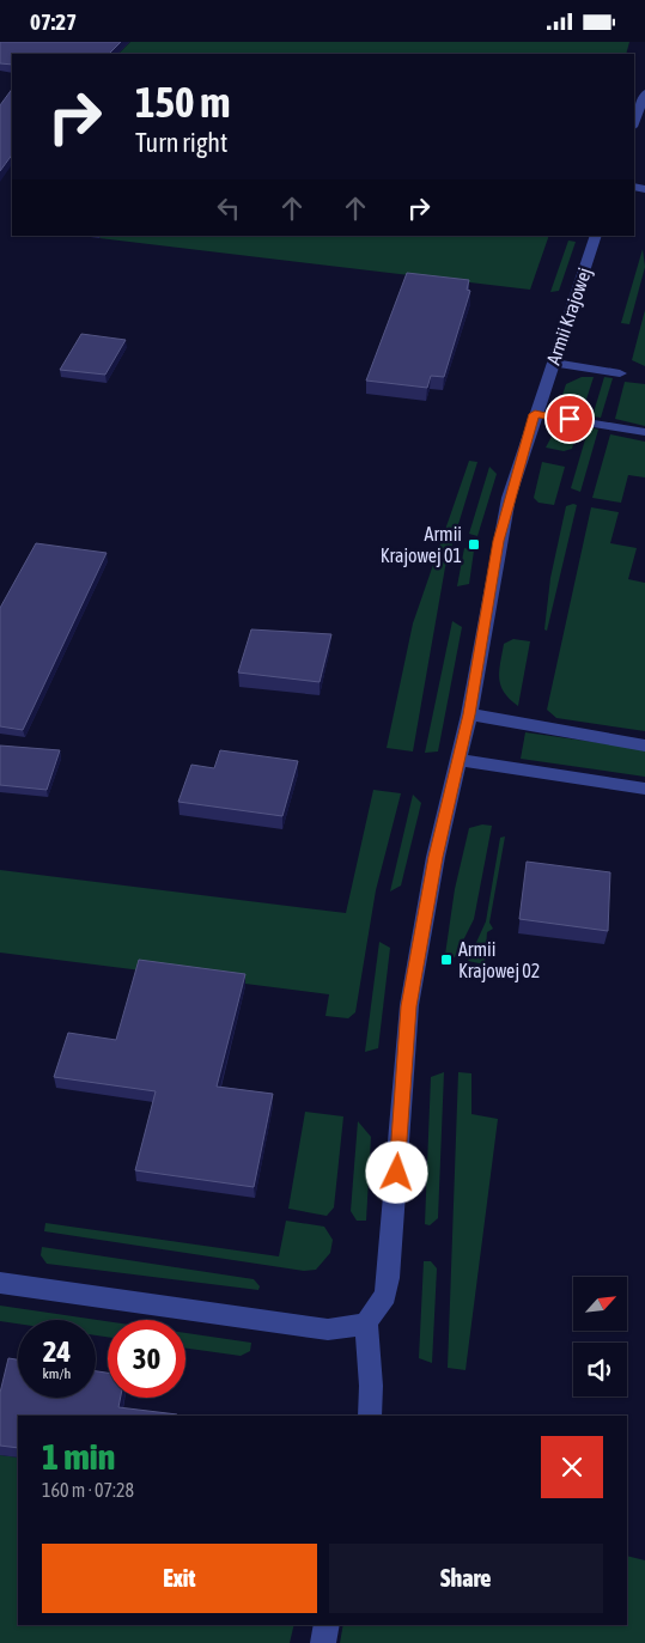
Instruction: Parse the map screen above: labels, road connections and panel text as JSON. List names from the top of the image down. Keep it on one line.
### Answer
{"streets":{"street":["Armii Krajowej"]},"places":{"transit":["Armii Krajowej 01","Armii Krajowej 02"]},"north":"top right","page":{"status":"07:27","turn":["150 m","Turn right"],"speed":"24 km/h","limit":"30","heading":["1 min","160 m · 07:28"],"buttons":["Exit","Share"]}}
